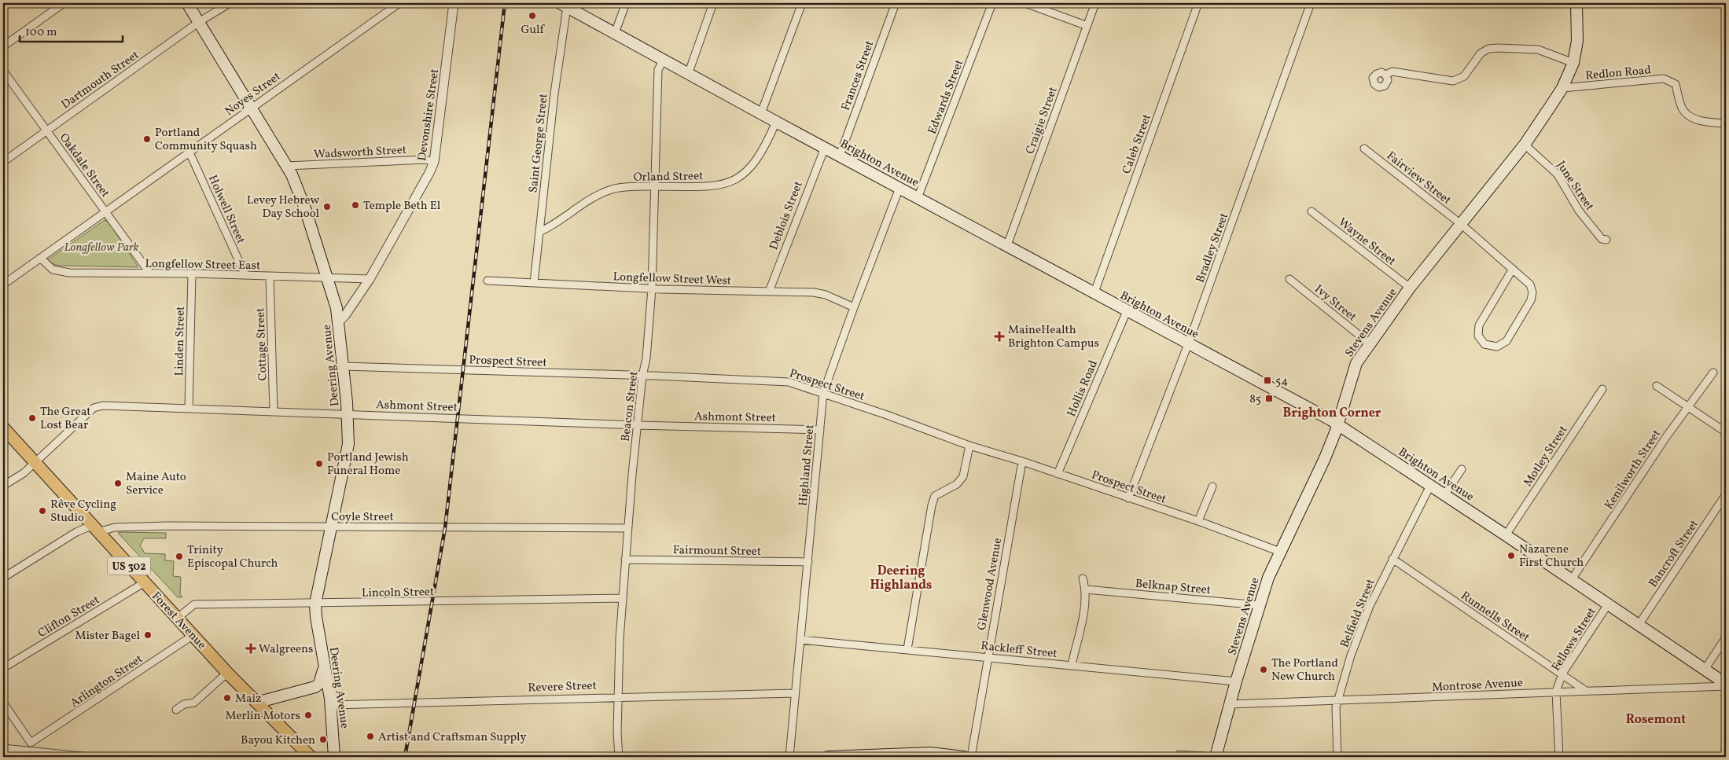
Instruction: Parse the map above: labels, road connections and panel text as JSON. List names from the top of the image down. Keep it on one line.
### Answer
{"streets":{"highway":["US 302","Forest Avenue"],"main road":["Brighton Avenue","Stevens Avenue","Deering Avenue"],"street":["Redlon Road","Frances Street","Dartmouth Street","Noyes Street","Edwards Street","Devonshire Street","Craigie Street","Saint George Street","Caleb Street","Wadsworth Street","Oakdale Street","Orland Street","Fairview Street","June Street","Holwell Street","Deblois Street","Wayne Street","Bradley Street","Longfellow Street East","Longfellow Street West","Ivy Street","Linden Street","Cottage Street","Prospect Street","Hollis Road","Ashmont Street","Beacon Street","Motley Street","Highland Street","Kenilworth Street","Coyle Street","Fairmount Street","Bancroft Street","Glenwood Avenue","Belknap Street","Lincoln Street","Belfield Street","Clifton Street","Runnells Street","Fellows Street","Rackleff Street","Arlington Street","Montrose Avenue","Revere Street"]},"crossings":[["Redlon Road","Stevens Avenue"],["Frances Street","Brighton Avenue"],["Dartmouth Street","Oakdale Street"],["Dartmouth Street","Deering Avenue"],["Noyes Street","Oakdale Street"],["Noyes Street","Holwell Street"],["Noyes Street","Longfellow Street East"],["Noyes Street","Deering Avenue"],["Edwards Street","Brighton Avenue"],["Devonshire Street","Wadsworth Street"],["Devonshire Street","Longfellow Street East"],["Devonshire Street","Deering Avenue"],["Craigie Street","Brighton Avenue"],["Saint George Street","Brighton Avenue"],["Saint George Street","Orland Street"],["Saint George Street","Longfellow Street West"],["Caleb Street","Brighton Avenue"],["Wadsworth Street","Deering Avenue"],["Brighton Avenue","Orland Street"],["Brighton Avenue","Deblois Street"],["Brighton Avenue","Bradley Street"],["Brighton Avenue","Stevens Avenue"],["Brighton Avenue","Hollis Road"],["Brighton Avenue","Beacon Street"],["Brighton Avenue","Motley Street"],["Brighton Avenue","Highland Street"],["Brighton Avenue","Kenilworth Street"],["Brighton Avenue","Bancroft Street"],["Brighton Avenue","Belfield Street"],["Brighton Avenue","Fellows Street"],["Brighton Avenue","Montrose Avenue"],["Oakdale Street","Longfellow Street East"],["Orland Street","Beacon Street"],["Fairview Street","Stevens Avenue"],["June Street","Stevens Avenue"],["Holwell Street","Longfellow Street East"],["Deblois Street","Longfellow Street West"],["Wayne Street","Stevens Avenue"],["Bradley Street","Prospect Street"],["Longfellow Street East","Linden Street"],["Longfellow Street East","Cottage Street"],["Longfellow Street East","Deering Avenue"],["Longfellow Street West","Beacon Street"],["Longfellow Street West","Highland Street"],["Ivy Street","Stevens Avenue"],["Stevens Avenue","Prospect Street"],["Stevens Avenue","Belknap Street"],["Stevens Avenue","Rackleff Street"],["Stevens Avenue","Montrose Avenue"],["Linden Street","Ashmont Street"],["Cottage Street","Ashmont Street"],["Prospect Street","Deering Avenue"],["Prospect Street","Hollis Road"],["Prospect Street","Beacon Street"],["Prospect Street","Highland Street"],["Prospect Street","Glenwood Avenue"],["Deering Avenue","Ashmont Street"],["Deering Avenue","Coyle Street"],["Deering Avenue","Lincoln Street"],["Deering Avenue","Revere Street"],["Ashmont Street","Beacon Street"],["Ashmont Street","Highland Street"],["Ashmont Street","Forest Avenue"],["Beacon Street","Coyle Street"],["Beacon Street","Fairmount Street"],["Beacon Street","Lincoln Street"],["Beacon Street","Revere Street"],["Highland Street","Fairmount Street"],["Highland Street","Rackleff Street"],["Highland Street","Revere Street"],["Coyle Street","Forest Avenue"],["Glenwood Avenue","Rackleff Street"],["Lincoln Street","Forest Avenue"],["Belfield Street","Runnells Street"],["Belfield Street","Montrose Avenue"],["Clifton Street","Forest Avenue"],["Runnells Street","Fellows Street"],["Runnells Street","Montrose Avenue"],["Forest Avenue","Arlington Street"],["Fellows Street","Montrose Avenue"]],"districts":["Brighton Corner","Deering Highlands","Rosemont"],"parks":["Longfellow Park"],"places":{"other":["Gulf","Portland Community Squash","Temple Beth El","Levey Hebrew Day School","The Great Lost Bear","Portland Jewish Funeral Home","Maine Auto Service","Rêve Cycling Studio","Nazarene First Church","Trinity Episcopal Church","Mister Bagel","The Portland New Church","Maiz","Merlin Motors","Artist and Craftsman Supply","Bayou Kitchen"],"health":["MaineHealth Brighton Campus","Walgreens"],"transit":["54","85"]},"scale_bar":"100 m"}
